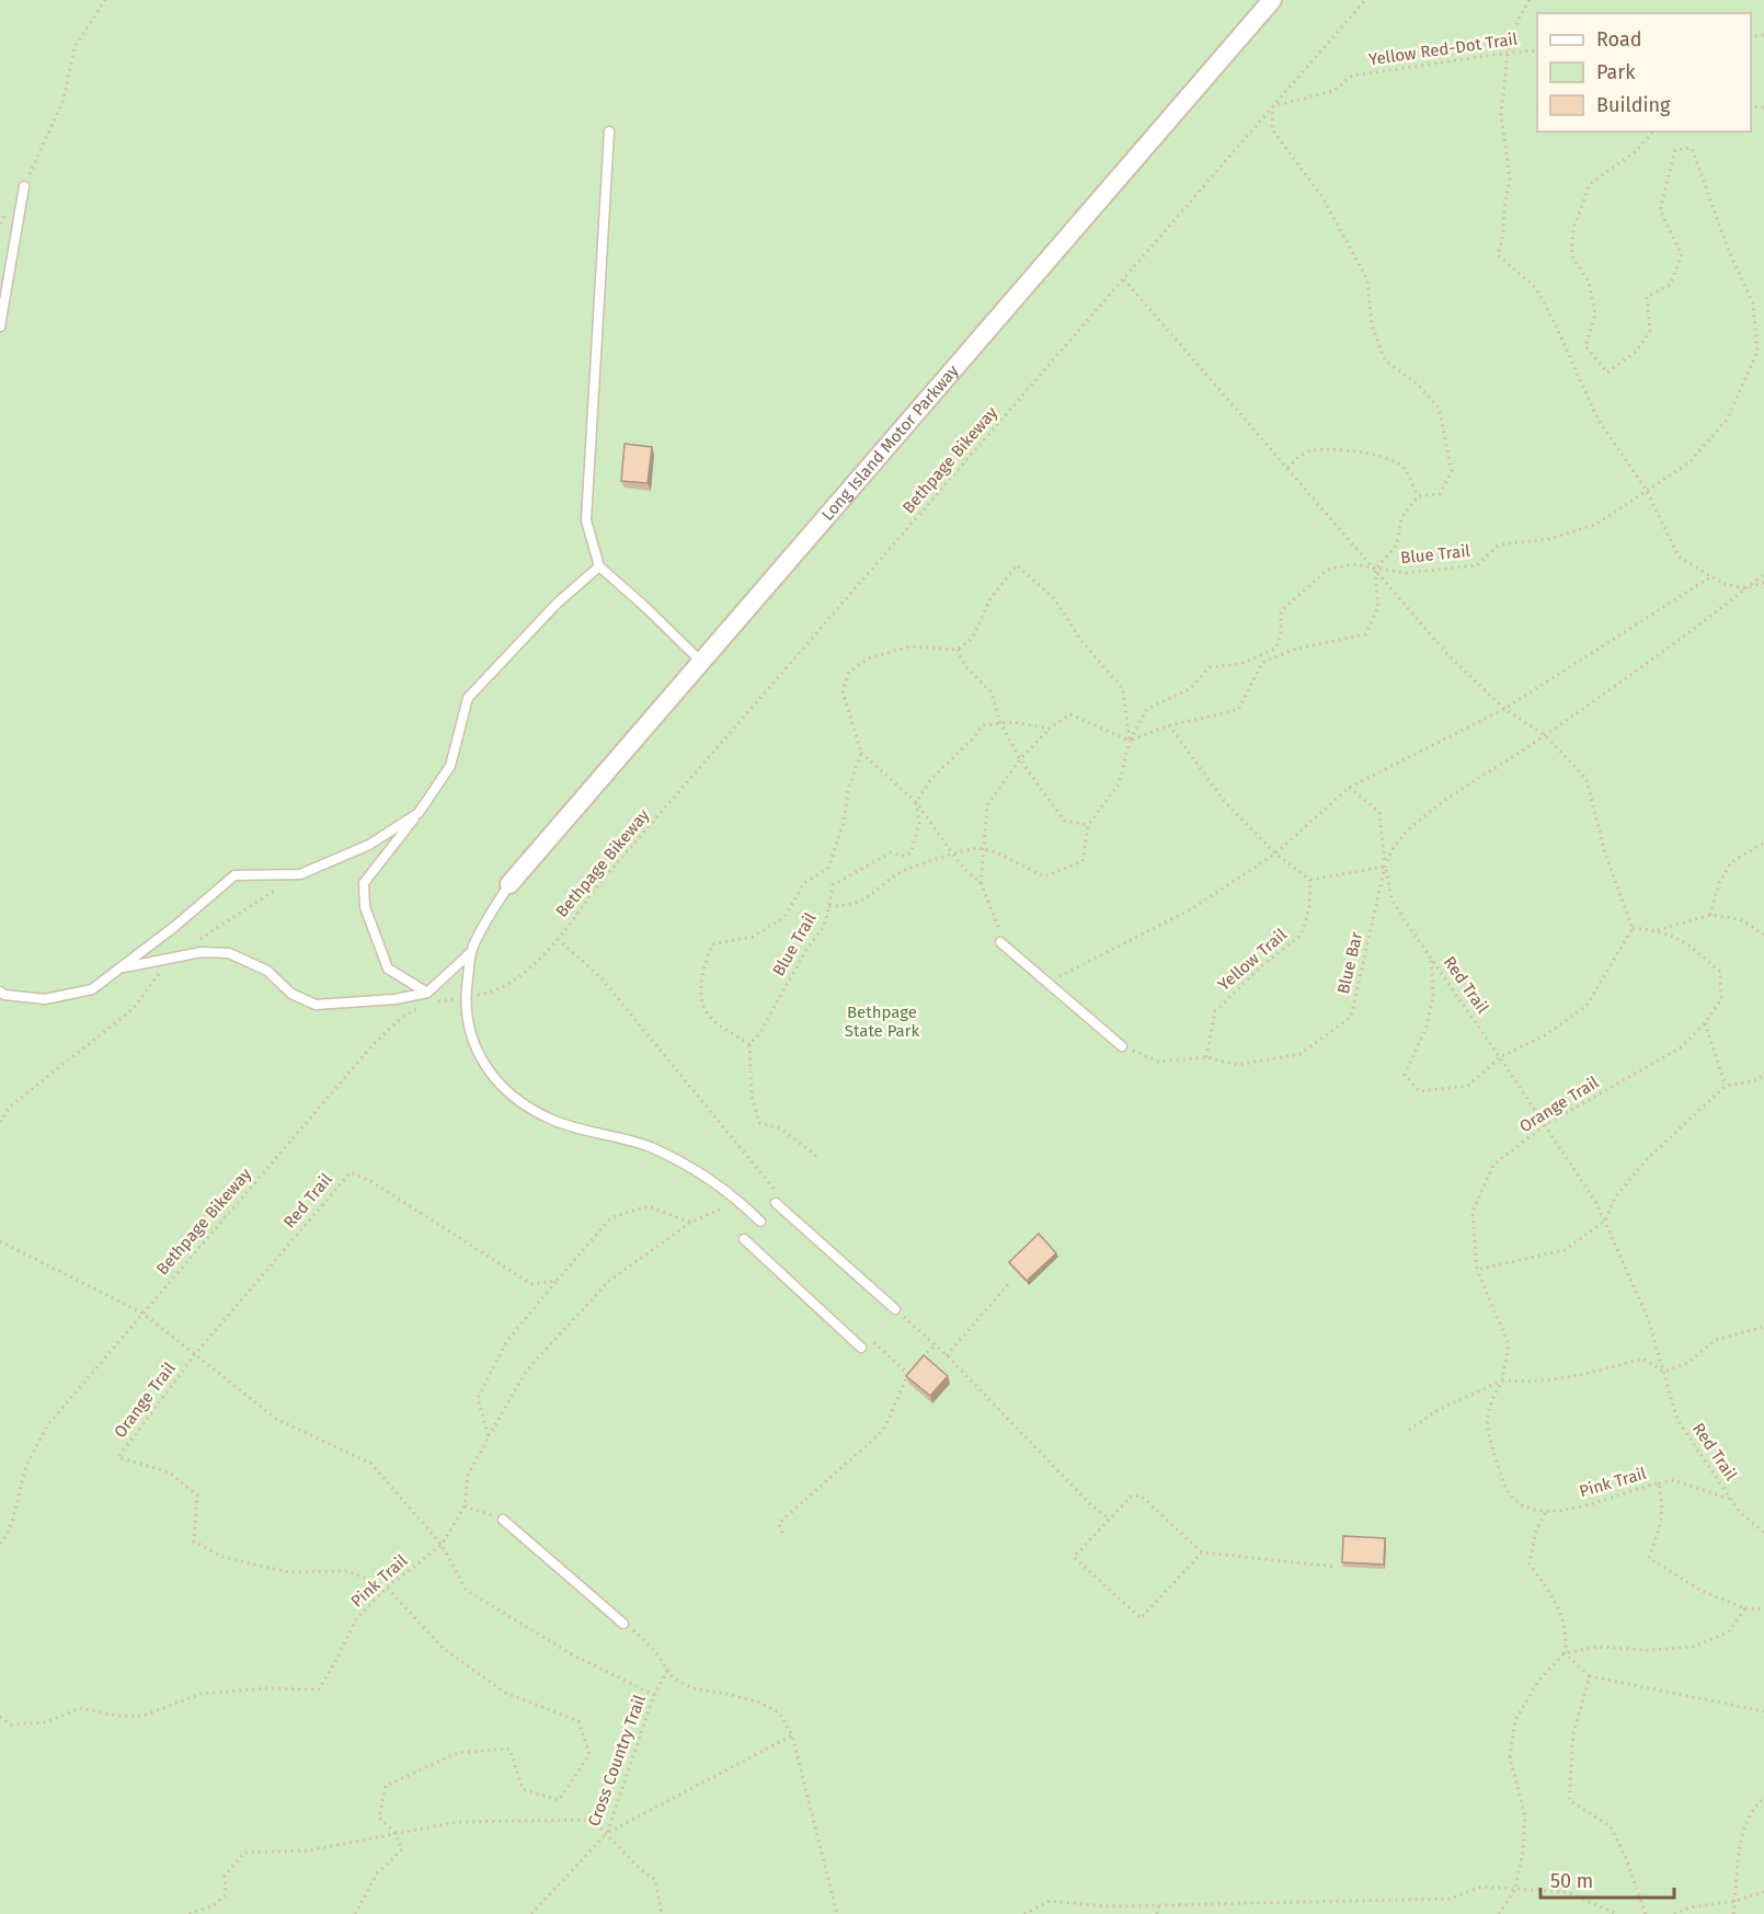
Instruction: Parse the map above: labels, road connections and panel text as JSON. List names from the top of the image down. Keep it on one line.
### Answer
{"streets":{"street":["Long Island Motor Parkway"],"path":["Yellow Red-Dot Trail","Bethpage Bikeway","Blue Trail","Yellow Trail","Blue Bar","Red Trail","Orange Trail","Pink Trail","Cross Country Trail"]},"crossings":[["Yellow Red-Dot Trail","Bethpage Bikeway"],["Yellow Trail","Blue Bar"],["Blue Bar","Red Trail"],["Red Trail","Orange Trail"],["Orange Trail","Pink Trail"]],"parks":["Bethpage State Park"],"legend":["Road","Park","Building"],"scale_bar":"50 m"}
